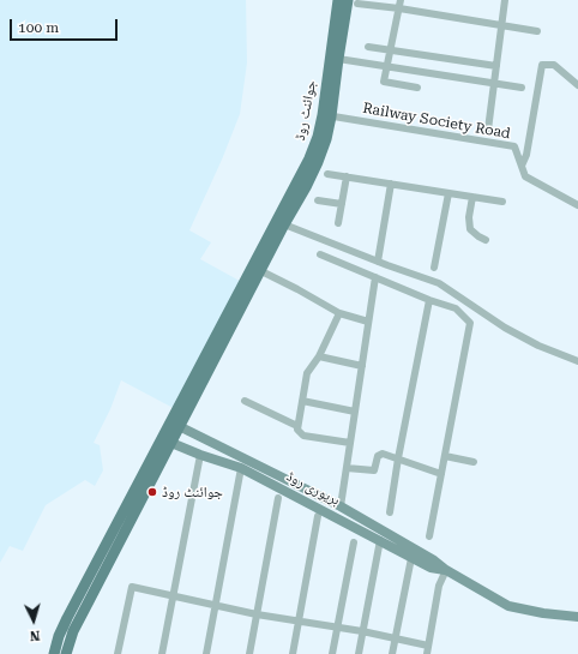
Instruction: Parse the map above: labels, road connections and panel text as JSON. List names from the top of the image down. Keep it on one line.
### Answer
{"streets":{"main road":["جوائنٹ روڈ","بریوری روڈ"],"street":["Railway Society Road"]},"crossings":[["جوائنٹ روڈ","Railway Society Road"],["جوائنٹ روڈ","بریوری روڈ"]],"places":["جوائنٹ روڈ"],"scale_bar":"100 m","north":"bottom"}
